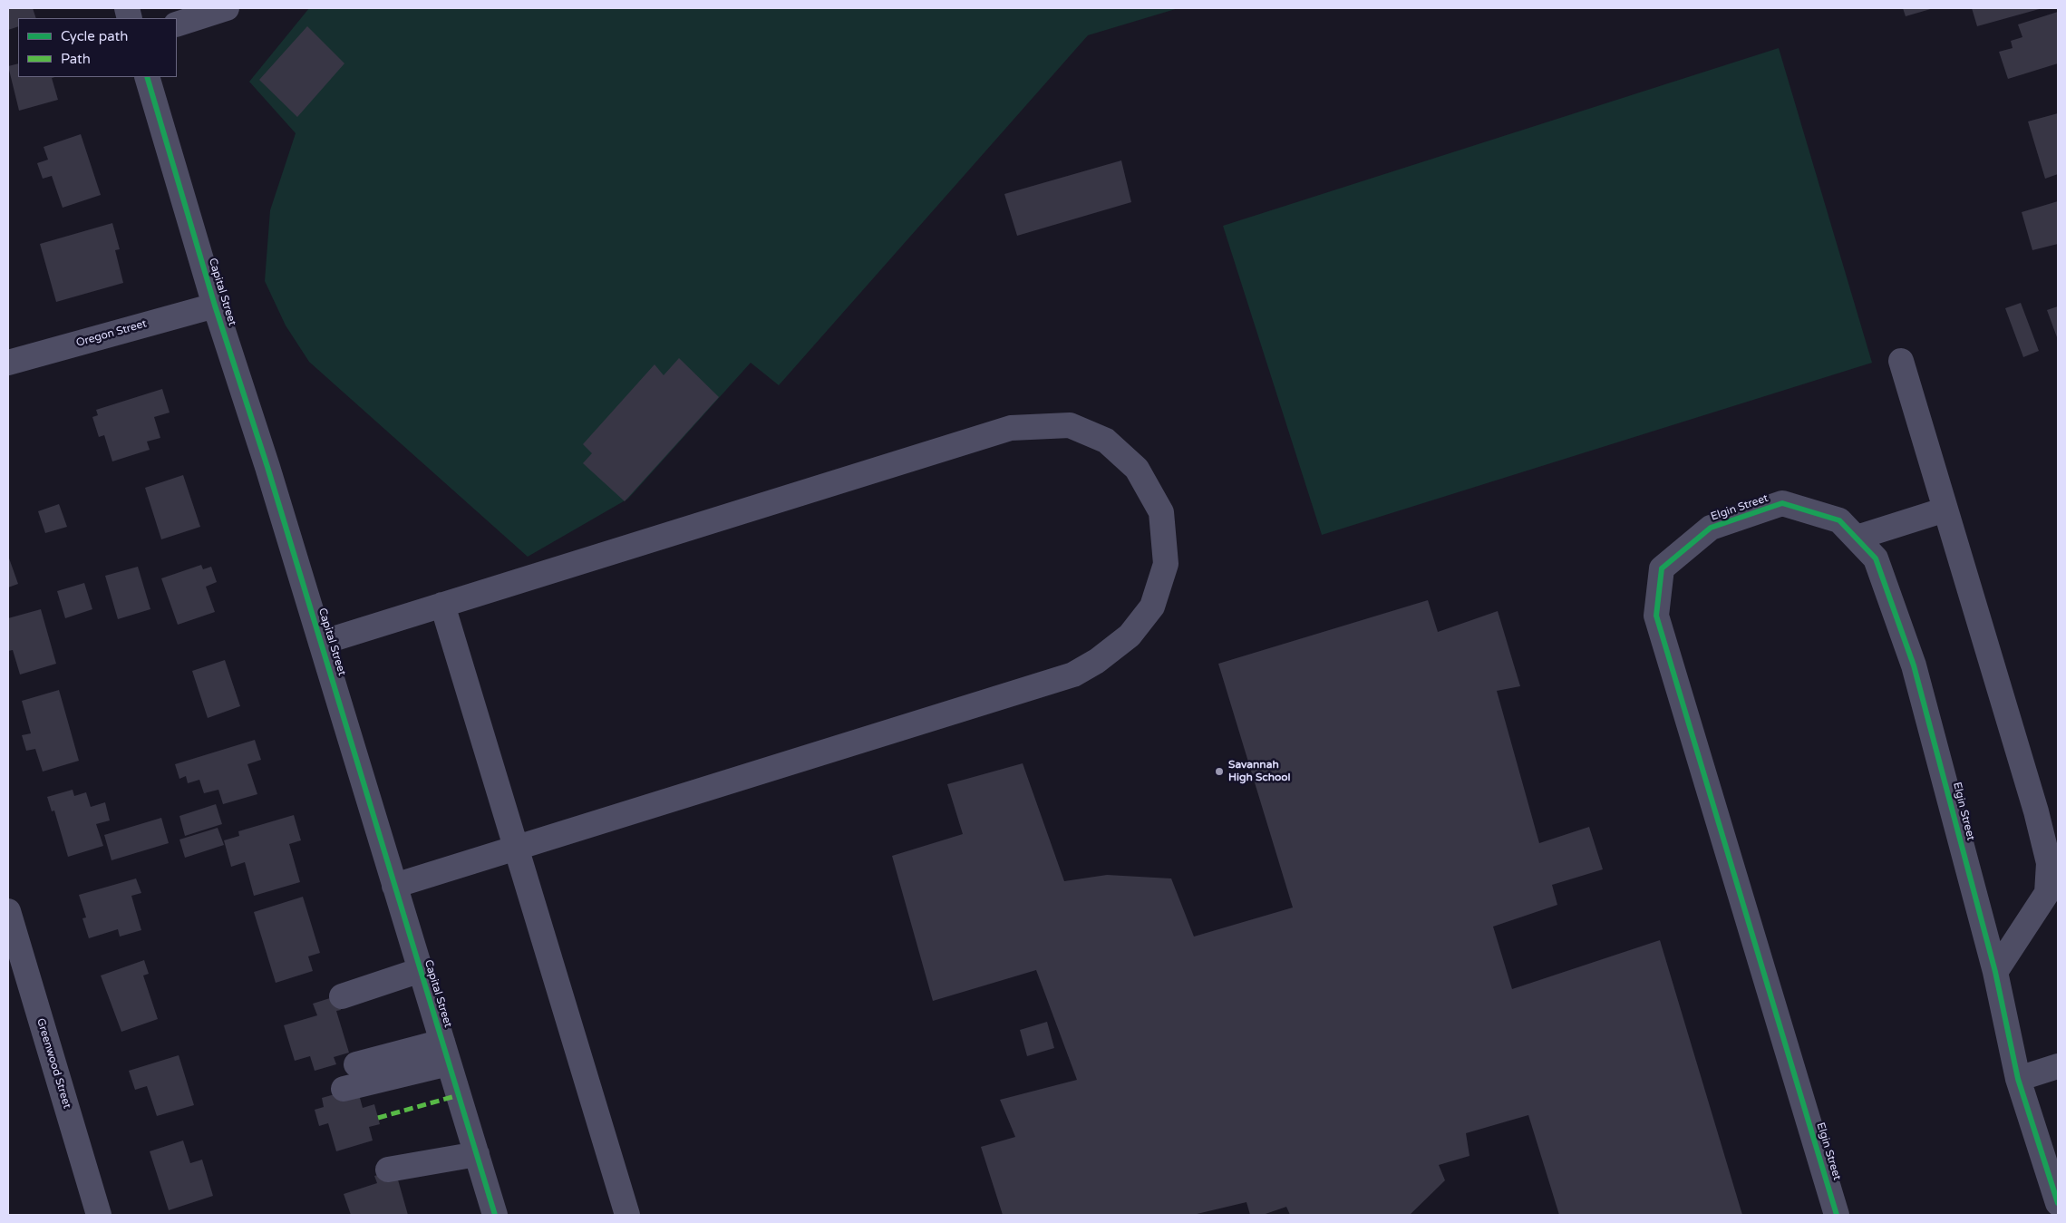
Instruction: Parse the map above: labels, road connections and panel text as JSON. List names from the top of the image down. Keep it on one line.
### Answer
{"streets":{"street":["Capital Street","Oregon Street","Elgin Street","Greenwood Street"]},"crossings":[["Capital Street","Oregon Street"]],"places":["Savannah High School"],"legend":["Cycle path","Path"]}
